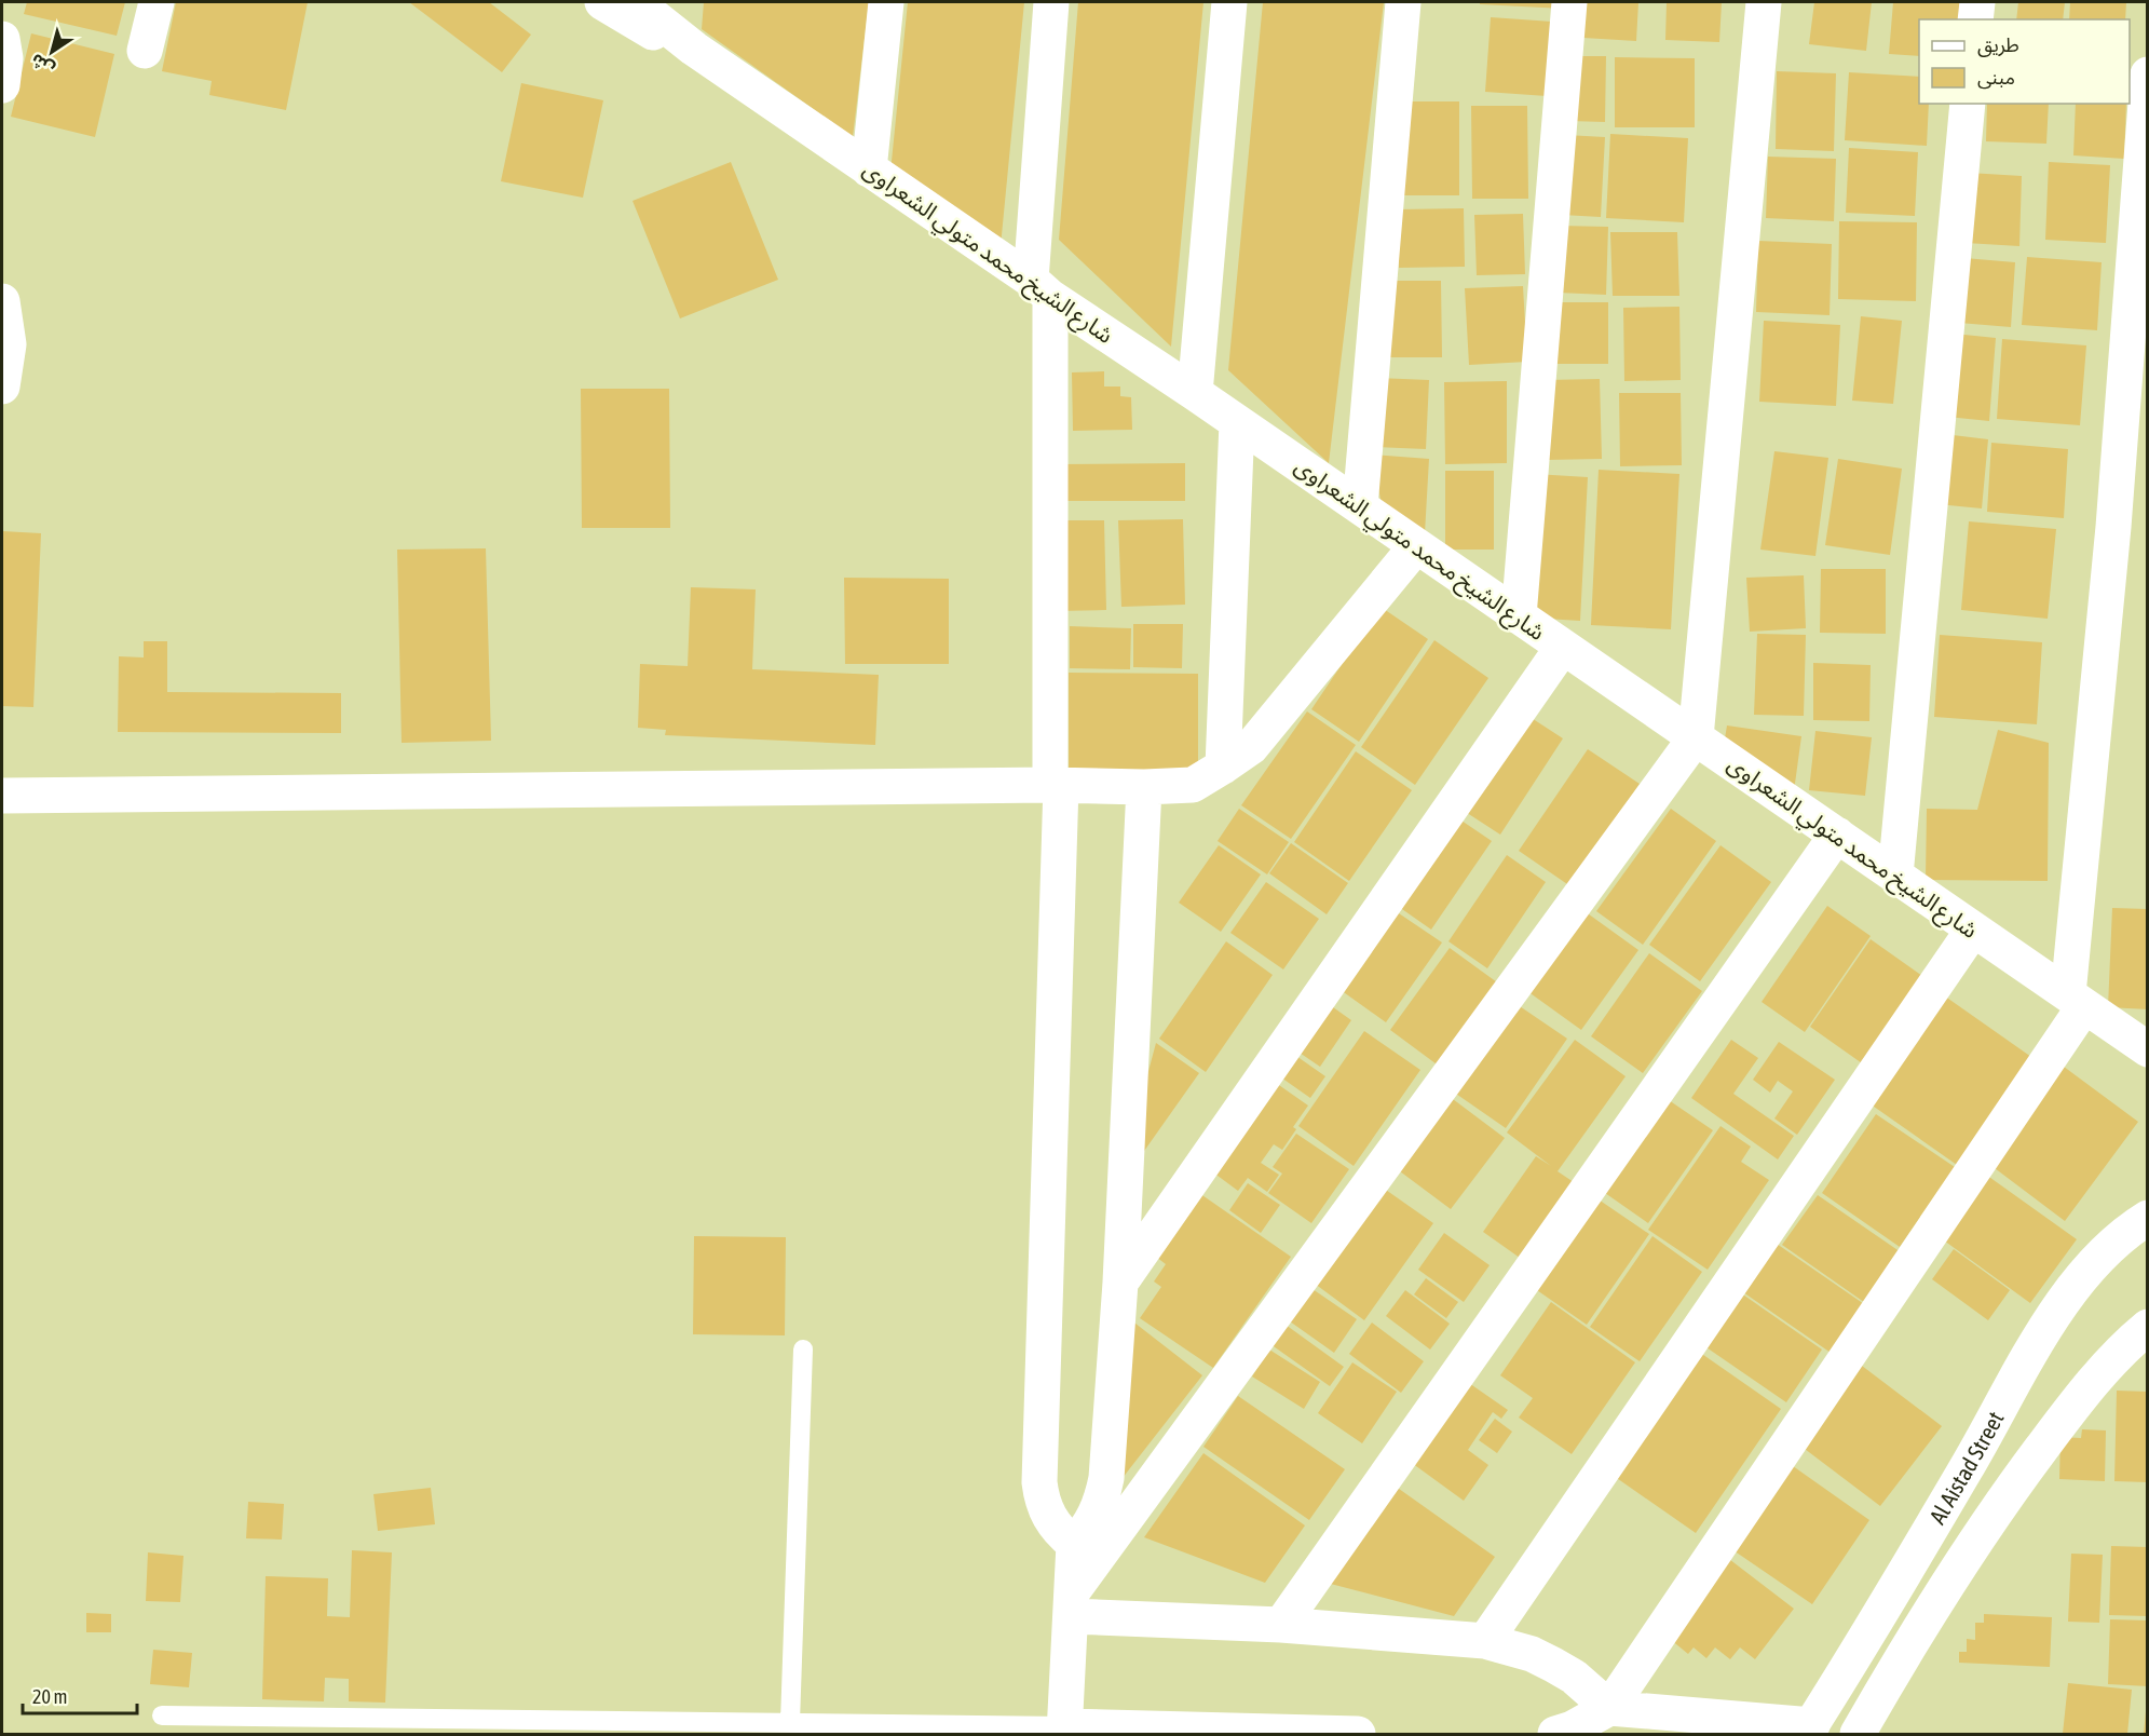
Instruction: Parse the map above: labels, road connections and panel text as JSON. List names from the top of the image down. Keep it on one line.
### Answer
{"streets":{"street":["شارع الشيخ محمد متولي الشعراوى","Al Aistad Street"]},"legend":["طريق","مبنى"],"scale_bar":"20 m","north":"bottom left"}
